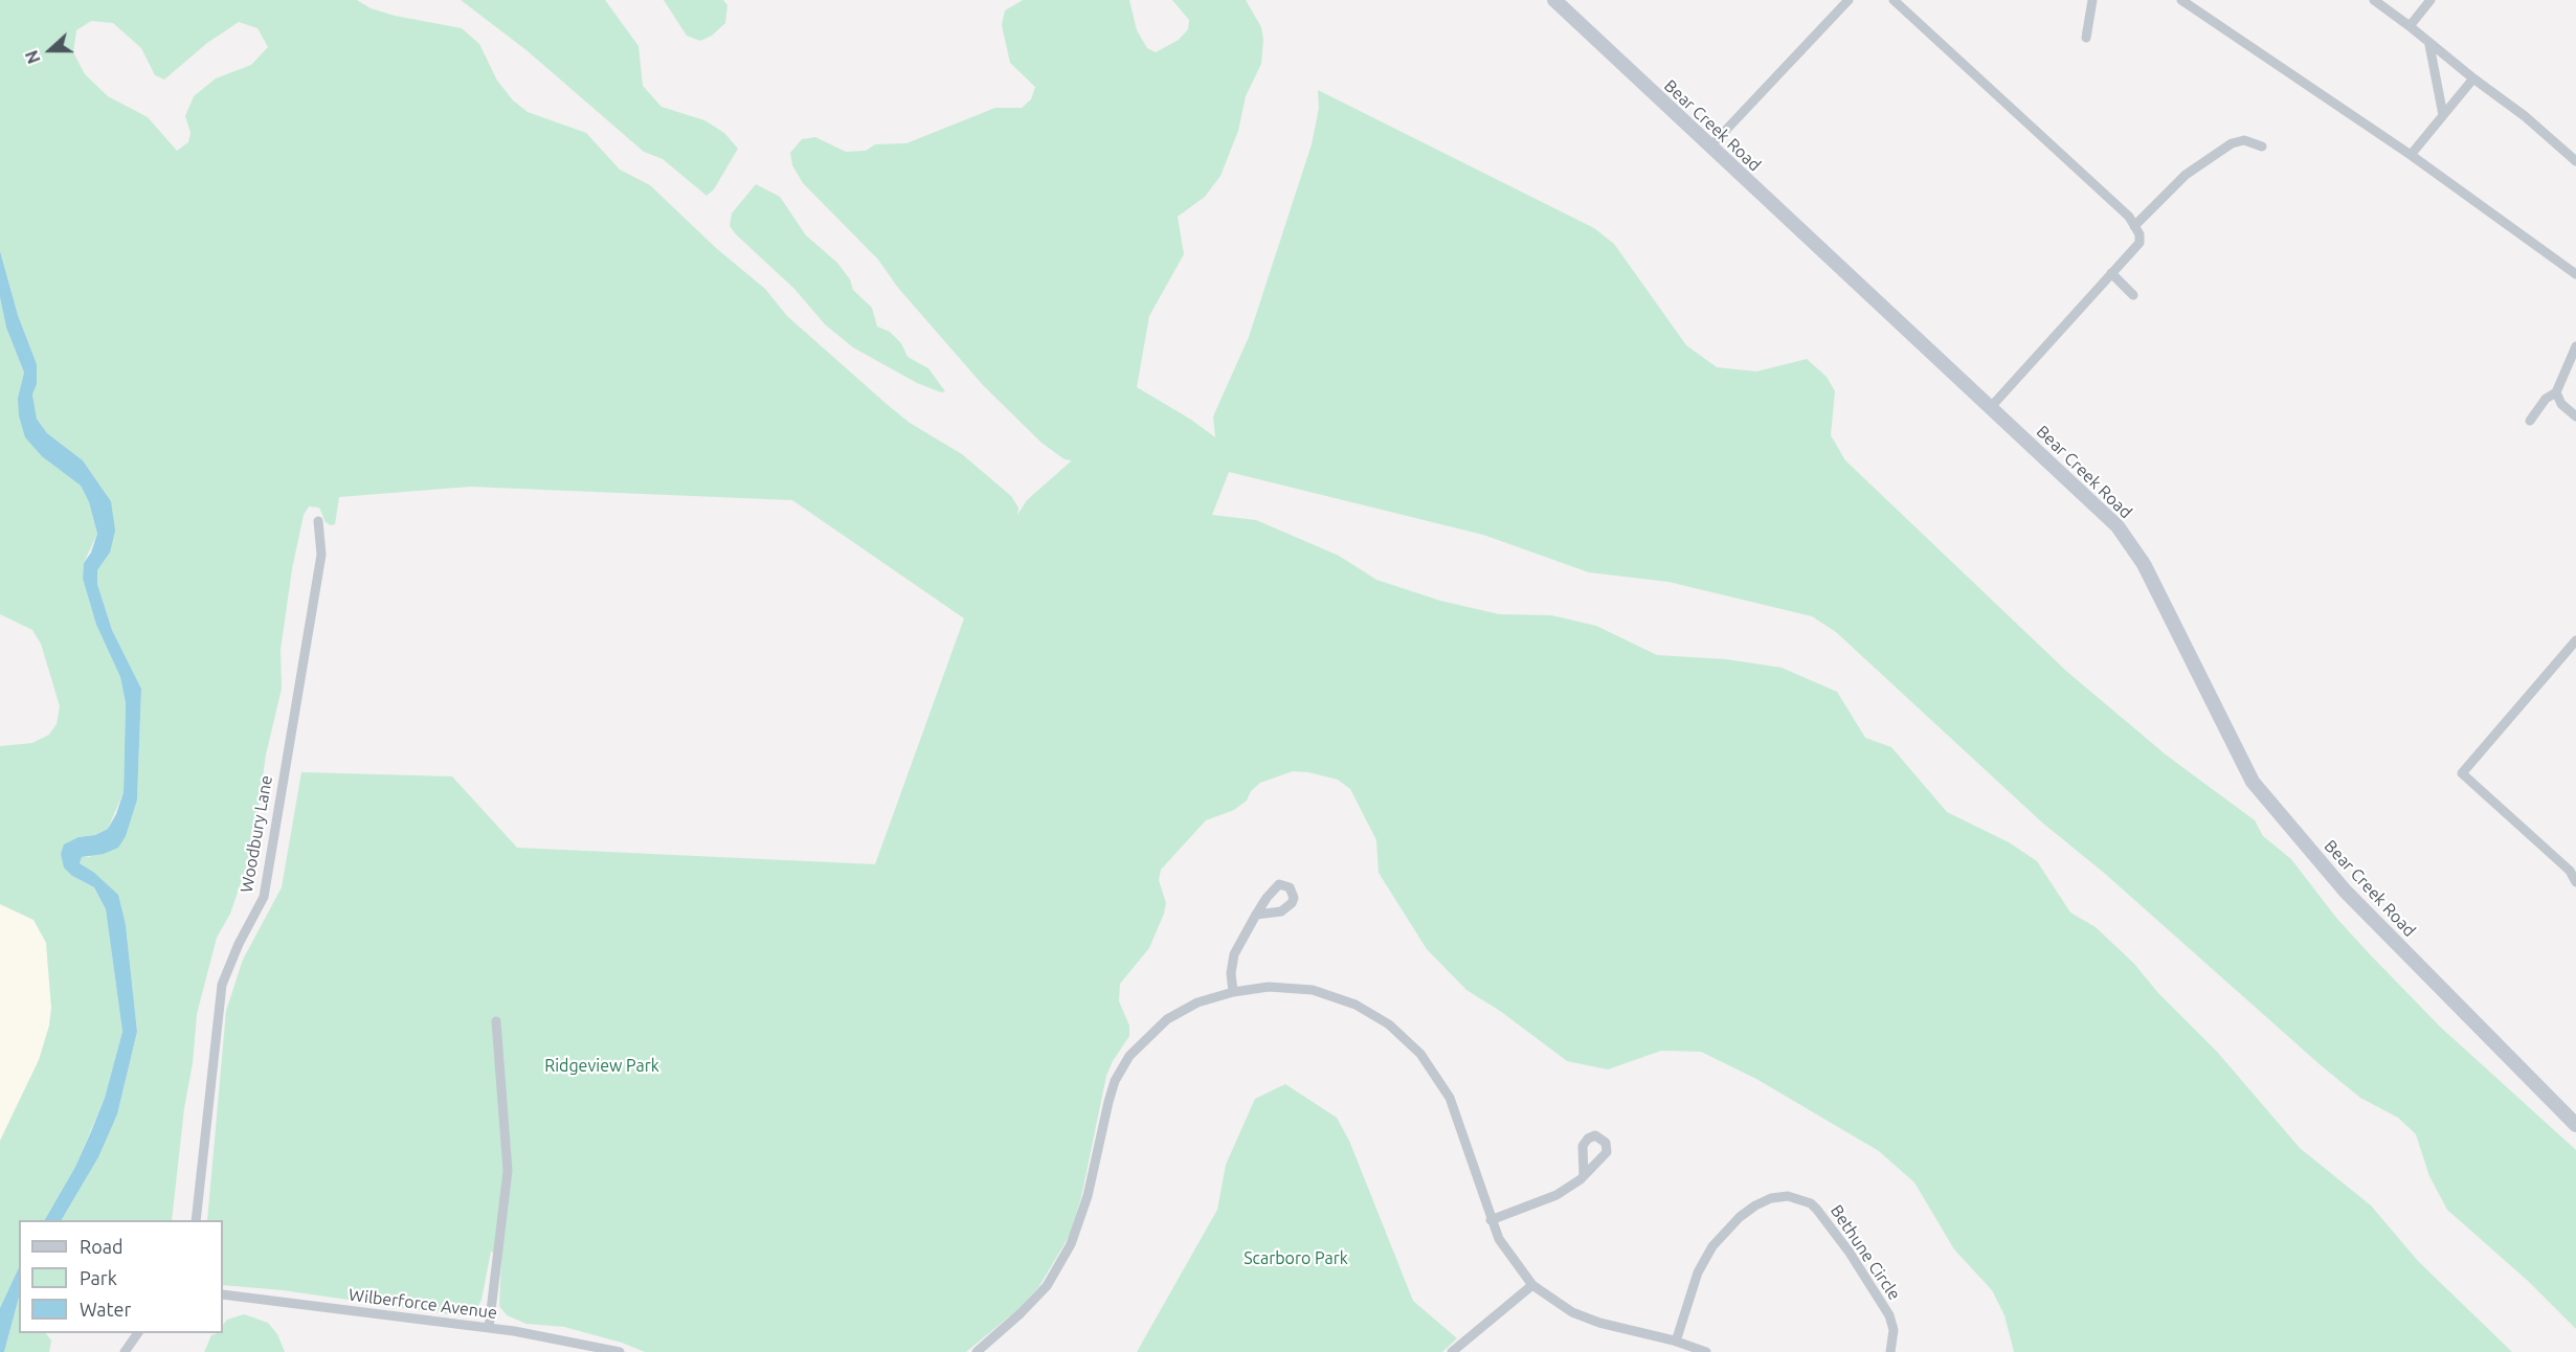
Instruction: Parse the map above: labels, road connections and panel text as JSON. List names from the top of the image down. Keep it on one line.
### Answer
{"streets":{"street":["Bear Creek Road","Woodbury Lane","Bethune Circle","Wilberforce Avenue"]},"parks":["Ridgeview Park","Scarboro Park"],"legend":["Road","Park","Water"],"north":"left"}
